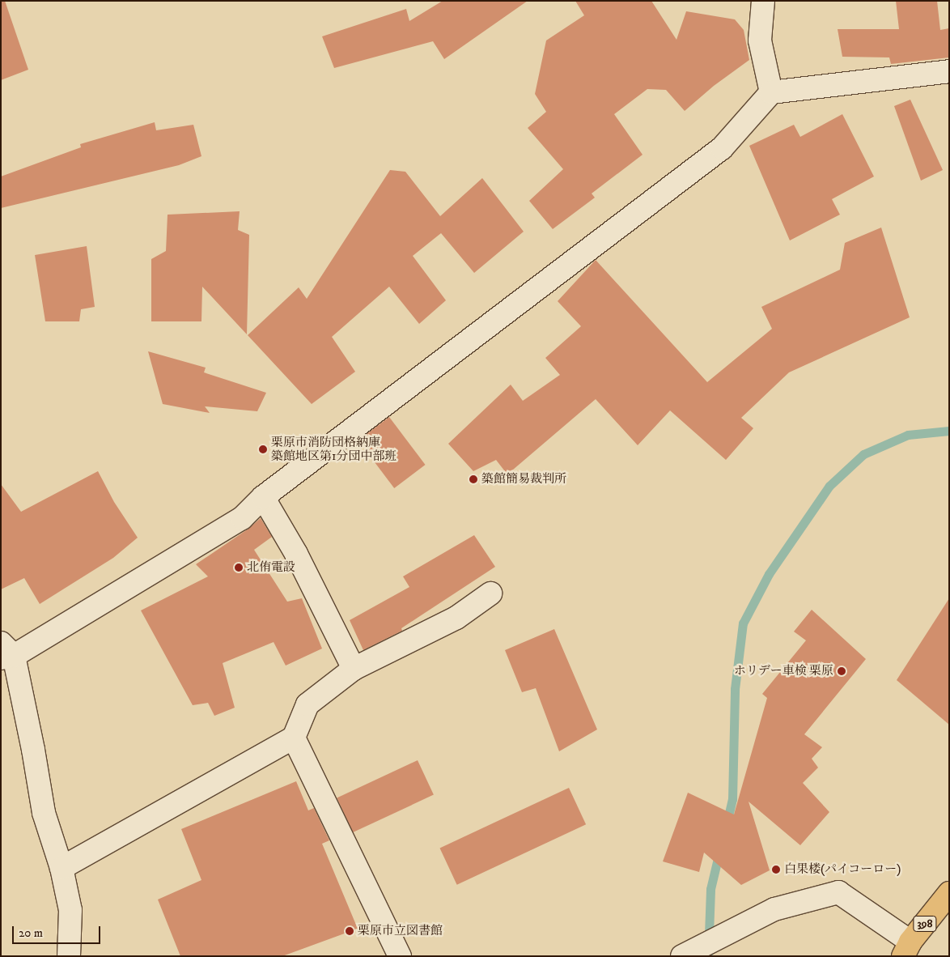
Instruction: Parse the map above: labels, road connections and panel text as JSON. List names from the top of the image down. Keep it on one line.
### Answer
{"streets":{"highway":["398"]},"places":["栗原市消防団格納庫 築館地区第1分団中部班","築館簡易裁判所","北侑電設","ホリデー車検 栗原","白果楼(パイコーロー)","栗原市立図書館"],"scale_bar":"20 m"}
